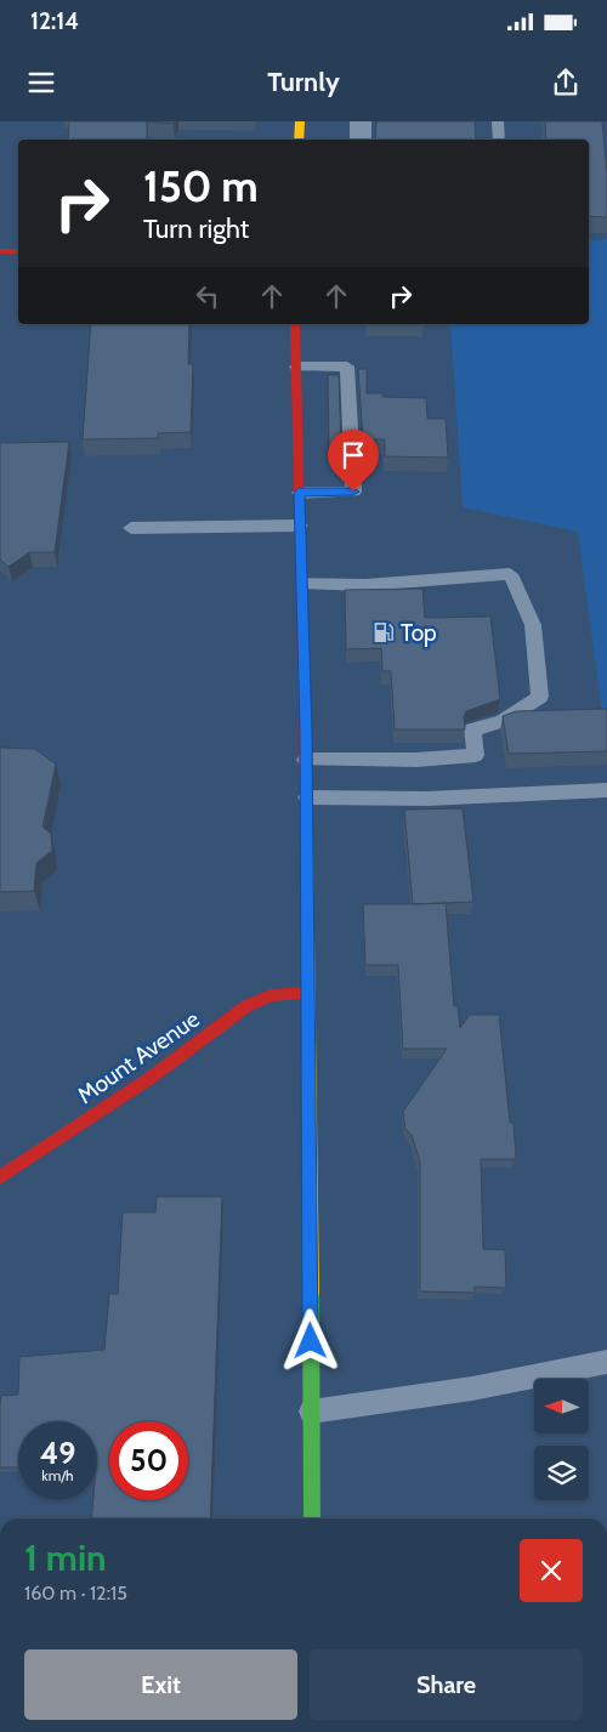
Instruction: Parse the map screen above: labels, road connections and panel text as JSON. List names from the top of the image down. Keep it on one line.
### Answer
{"streets":{"main road":["Mount Avenue"]},"places":{"fuel station":["Top"]},"north":"left","page":{"status":"12:14","header":"Turnly","turn":["150 m","Turn right"],"speed":"49 km/h","limit":"50","heading":["1 min","160 m · 12:15"],"buttons":["Exit","Share"]}}
